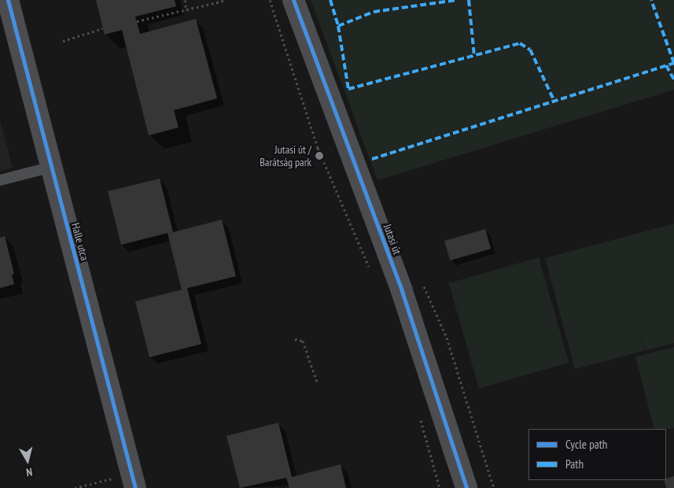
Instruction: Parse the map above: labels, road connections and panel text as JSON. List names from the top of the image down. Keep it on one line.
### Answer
{"streets":{"street":["Jutasi út","Halle utca"]},"places":["Jutasi út / Barátság park"],"legend":["Cycle path","Path"],"north":"bottom"}
